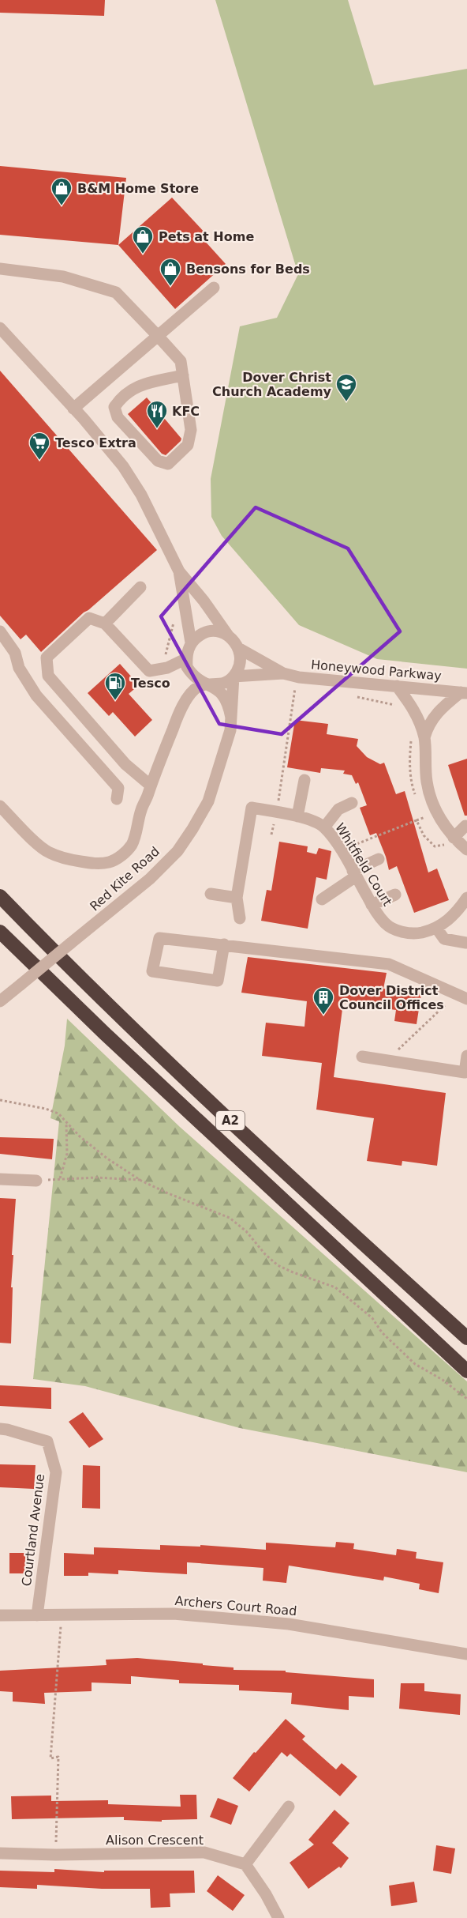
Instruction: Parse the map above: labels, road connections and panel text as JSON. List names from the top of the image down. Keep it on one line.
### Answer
{"streets":{"highway":["A2"],"street":["Honeywood Parkway","Whitfield Court","Red Kite Road","Courtland Avenue","Archers Court Road","Alison Crescent"]},"crossings":[["Honeywood Parkway","Red Kite Road"],["Courtland Avenue","Archers Court Road"]],"places":{"shop":["B&M Home Store","Pets at Home","Bensons for Beds"],"school or university":["Dover Christ Church Academy"],"restaurant":["KFC"],"supermarket":["Tesco Extra"],"fuel station":["Tesco"],"building":["Dover District Council Offices"]}}
